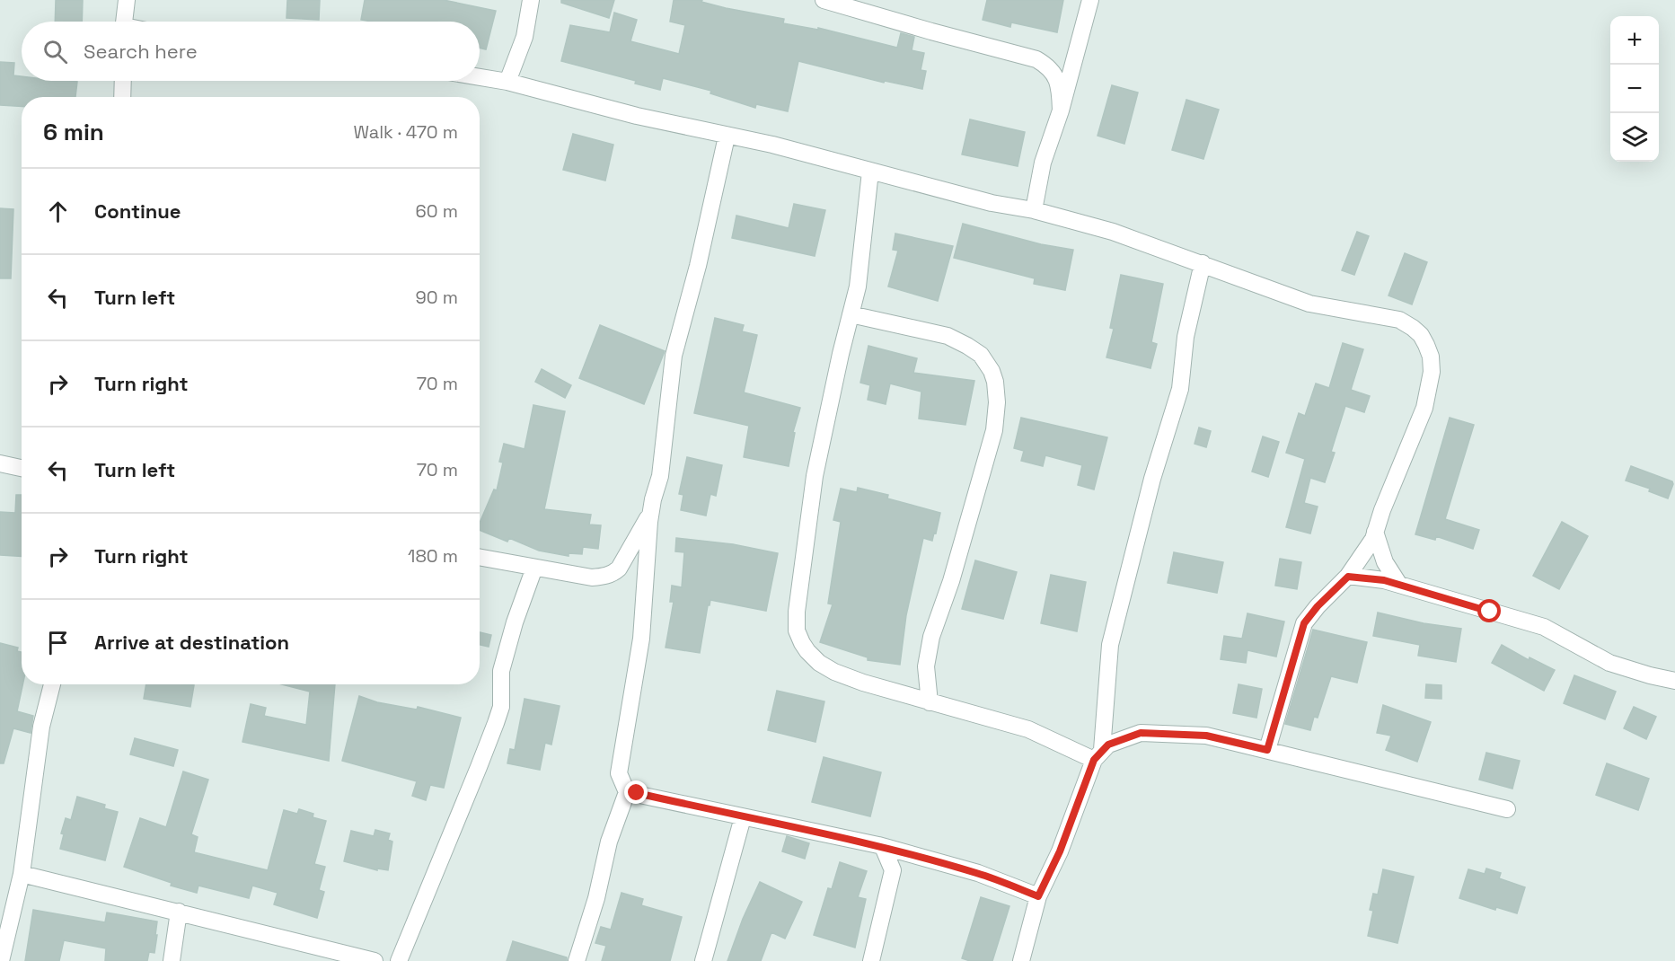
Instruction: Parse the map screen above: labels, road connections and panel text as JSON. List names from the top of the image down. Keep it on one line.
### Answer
{"page":{"map_buttons":["+","−"],"search":"Search here","heading":["6 min","Walk · 470 m"],"list":[["Continue","60 m"],["Turn left","90 m"],["Turn right","70 m"],["Turn left","70 m"],["Turn right","180 m"],"Arrive at destination"]}}
